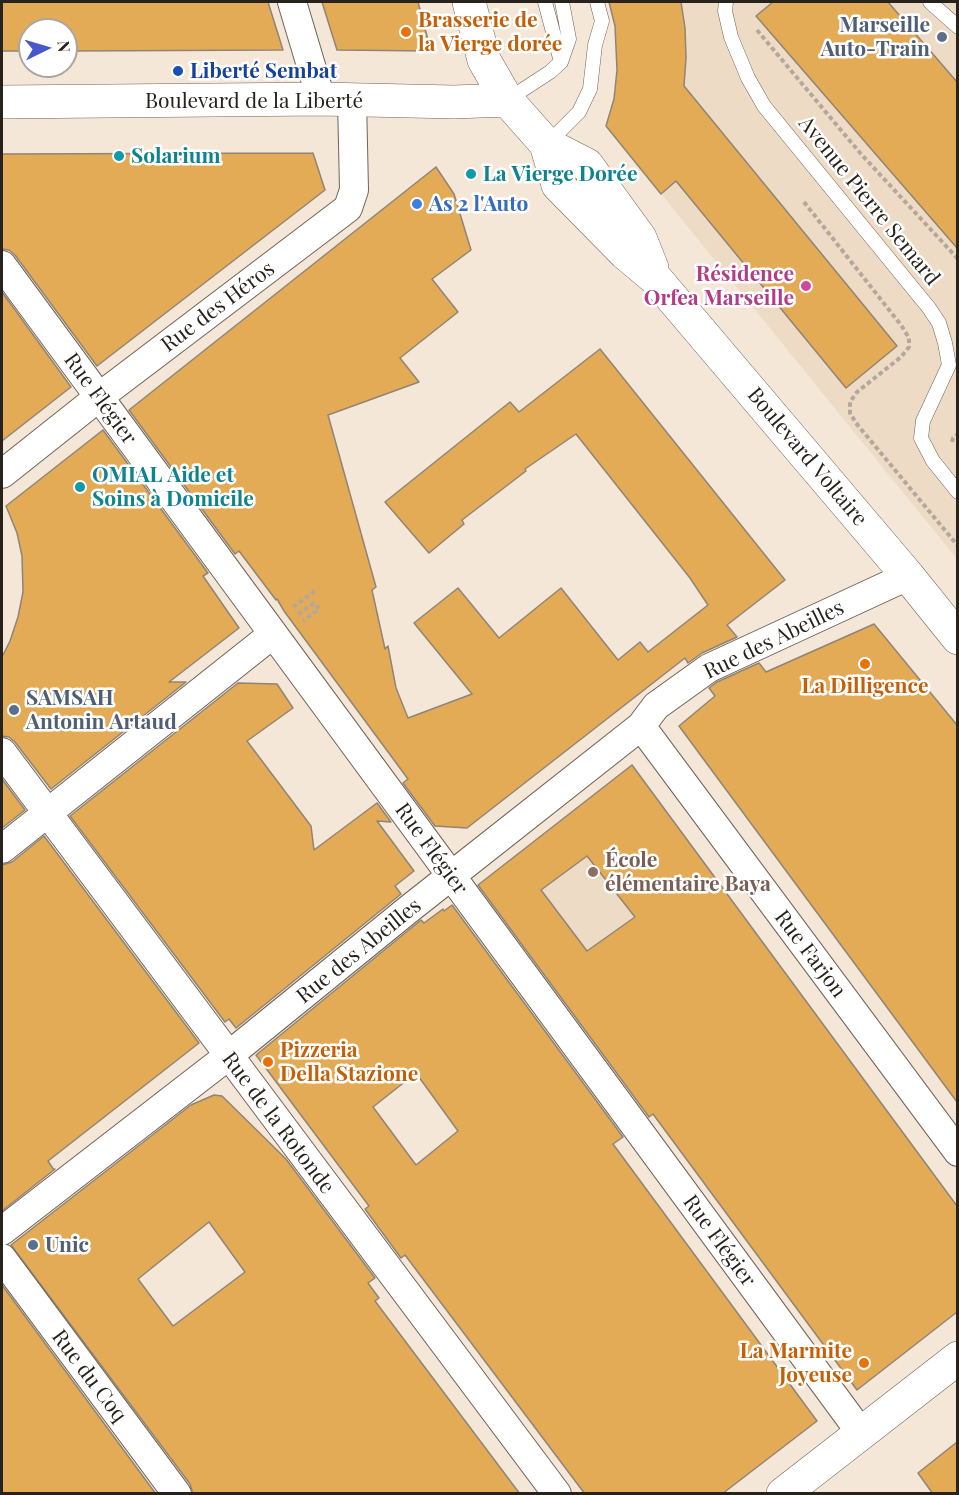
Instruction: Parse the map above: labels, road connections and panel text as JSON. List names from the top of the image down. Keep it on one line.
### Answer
{"streets":{"main road":["Boulevard de la Liberté","Boulevard Voltaire"],"street":["Rue des Héros","Rue Flégier","Rue des Abeilles","Rue Farjon","Rue de la Rotonde","Rue du Coq"],"lane":["Avenue Pierre Semard"]},"crossings":[["Boulevard de la Liberté","Rue des Héros"],["Boulevard de la Liberté","Boulevard Voltaire"],["Rue des Héros","Rue Flégier"],["Rue Flégier","Rue des Abeilles"],["Boulevard Voltaire","Rue des Abeilles"],["Rue des Abeilles","Rue Farjon"],["Rue des Abeilles","Rue de la Rotonde"]],"places":["Brasserie de la Vierge dorée","Marseille Auto-Train","Liberté Sembat","Solarium","La Vierge Dorée","As 2 l'Auto","Résidence Orfea Marseille","OMIAL Aide et Soins à Domicile","La Dilligence","SAMSAH Antonin Artaud","École élémentaire Baya","Pizzeria Della Stazione","Unic","La Marmite Joyeuse"],"north":"right"}
